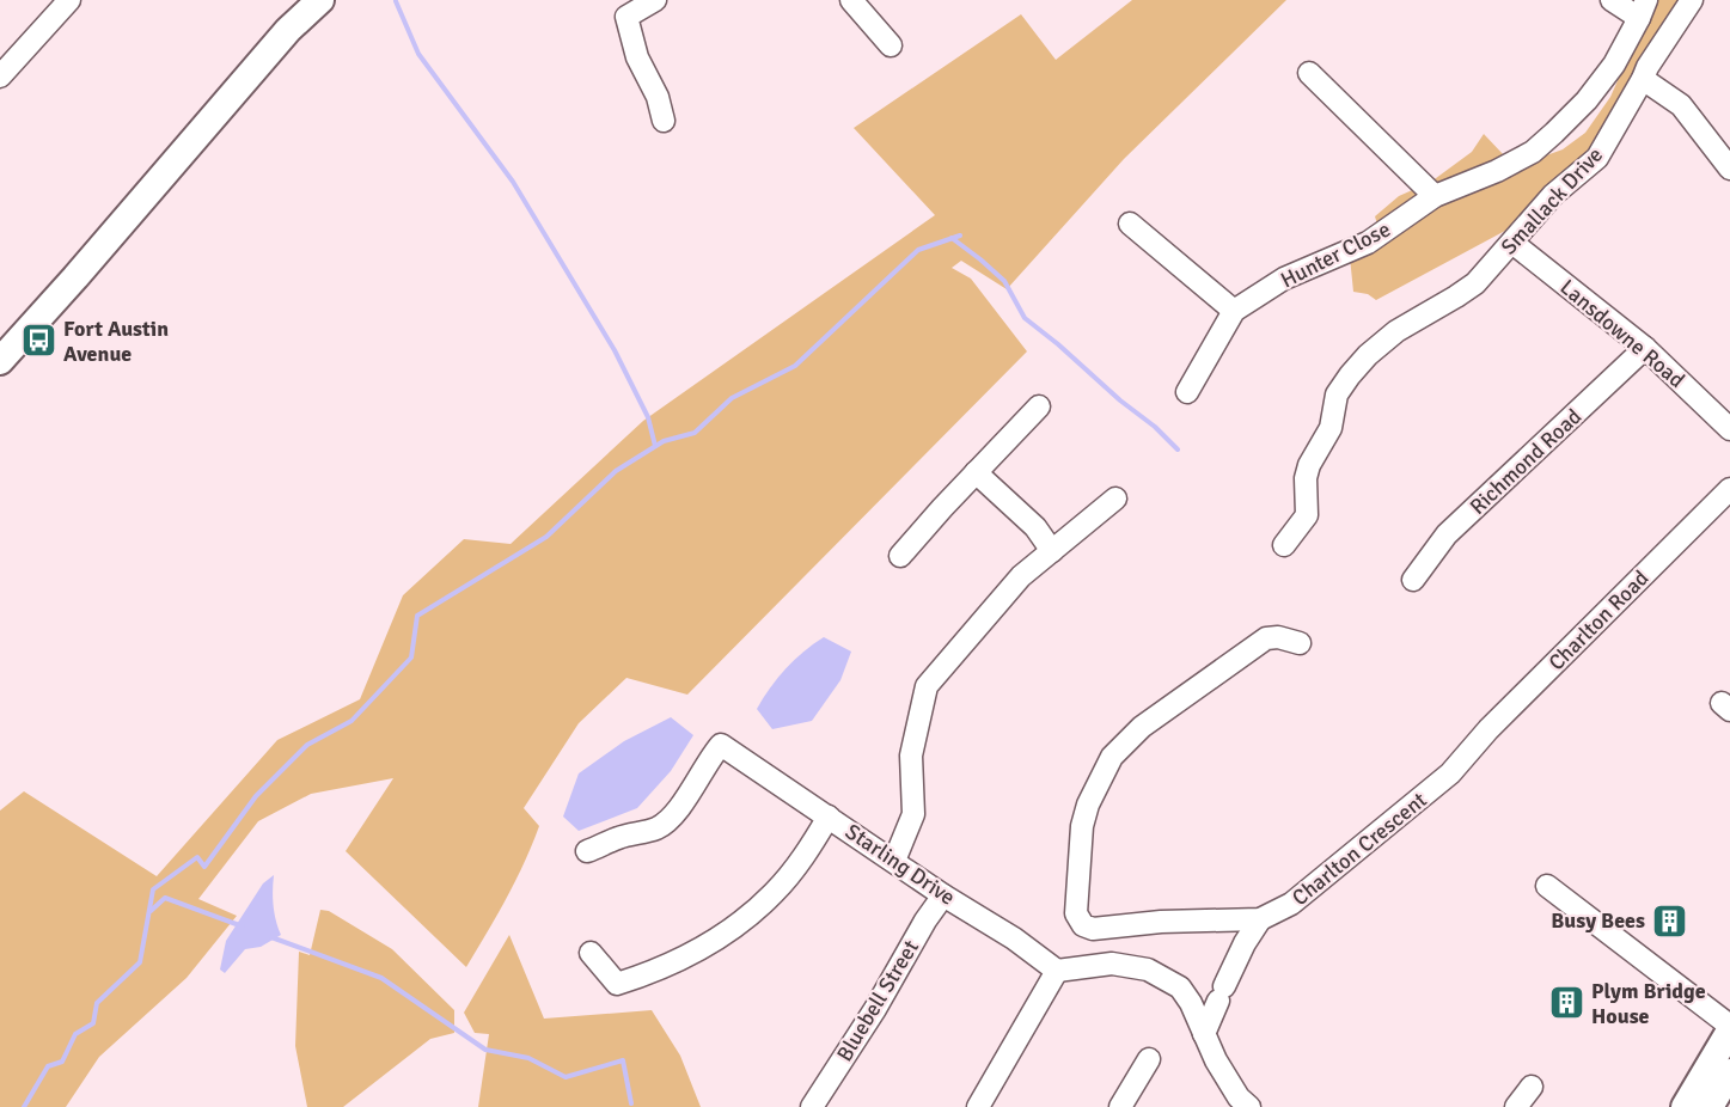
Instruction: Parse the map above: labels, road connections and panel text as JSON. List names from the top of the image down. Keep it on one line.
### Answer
{"streets":{"street":["Smallack Drive","Hunter Close","Lansdowne Road","Richmond Road","Charlton Road","Charlton Crescent","Starling Drive","Bluebell Street"]},"crossings":[["Smallack Drive","Lansdowne Road"],["Lansdowne Road","Richmond Road"],["Charlton Road","Charlton Crescent"],["Starling Drive","Bluebell Street"]],"places":{"bus stop":["Fort Austin Avenue"],"building":["Busy Bees","Plym Bridge House"]}}
